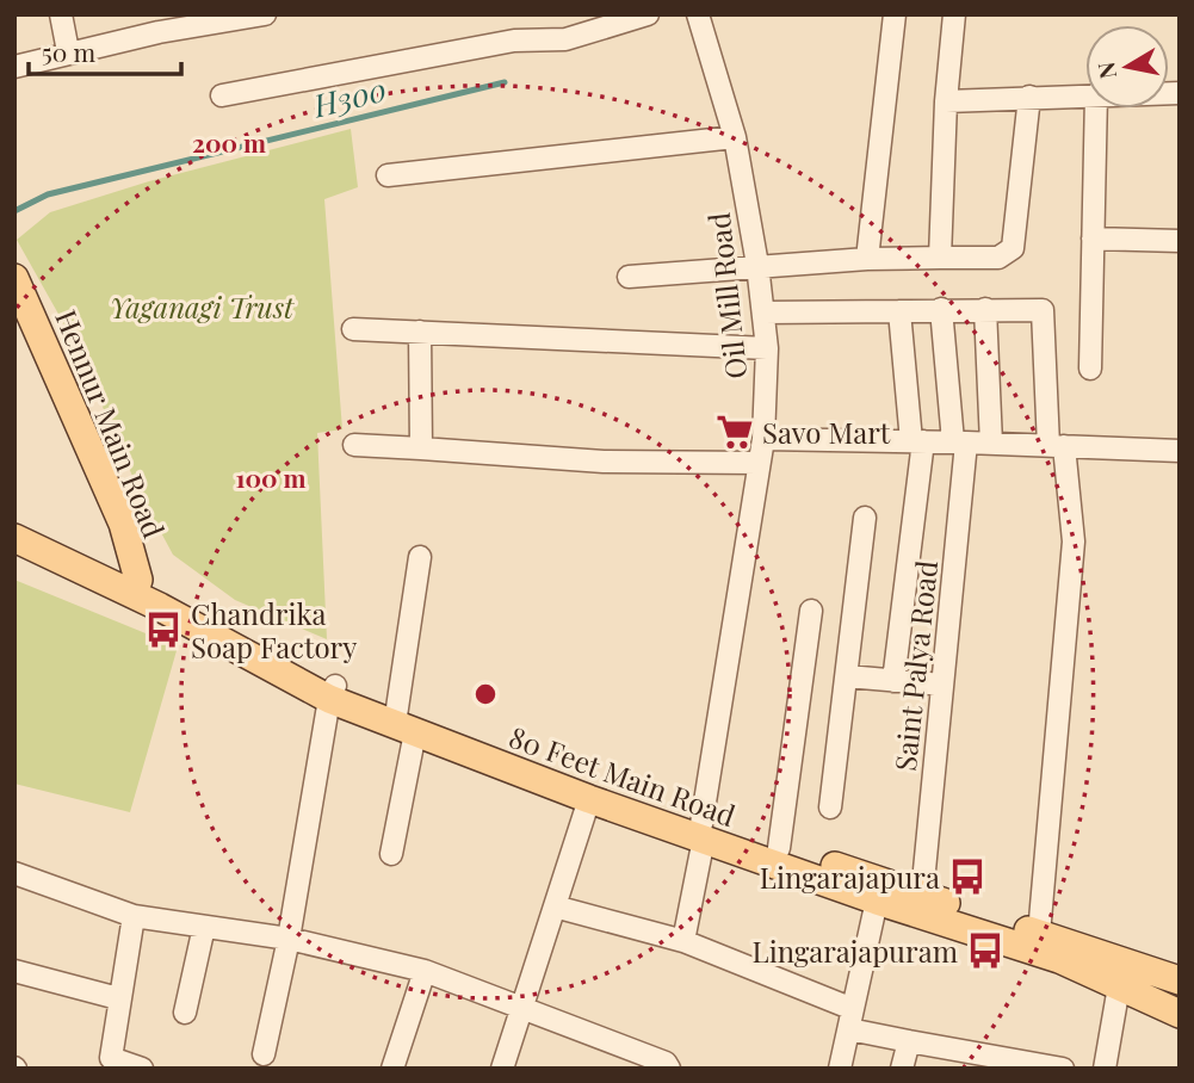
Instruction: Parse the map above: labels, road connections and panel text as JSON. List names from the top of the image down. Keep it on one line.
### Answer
{"streets":{"main road":["Hennur Main Road","80 Feet Main Road"],"street":["Oil Mill Road","Saint Palya Road"]},"crossings":[["Oil Mill Road","80 Feet Main Road"],["Hennur Main Road","80 Feet Main Road"],["Saint Palya Road","80 Feet Main Road"]],"water":["H300"],"parks":["Yaganagi Trust"],"places":{"supermarket":["Savo Mart"],"bus stop":["Chandrika Soap Factory","Lingarajapura","Lingarajapuram"]},"scale_bar":"50 m","north":"left","rings":["200 m","100 m"]}
